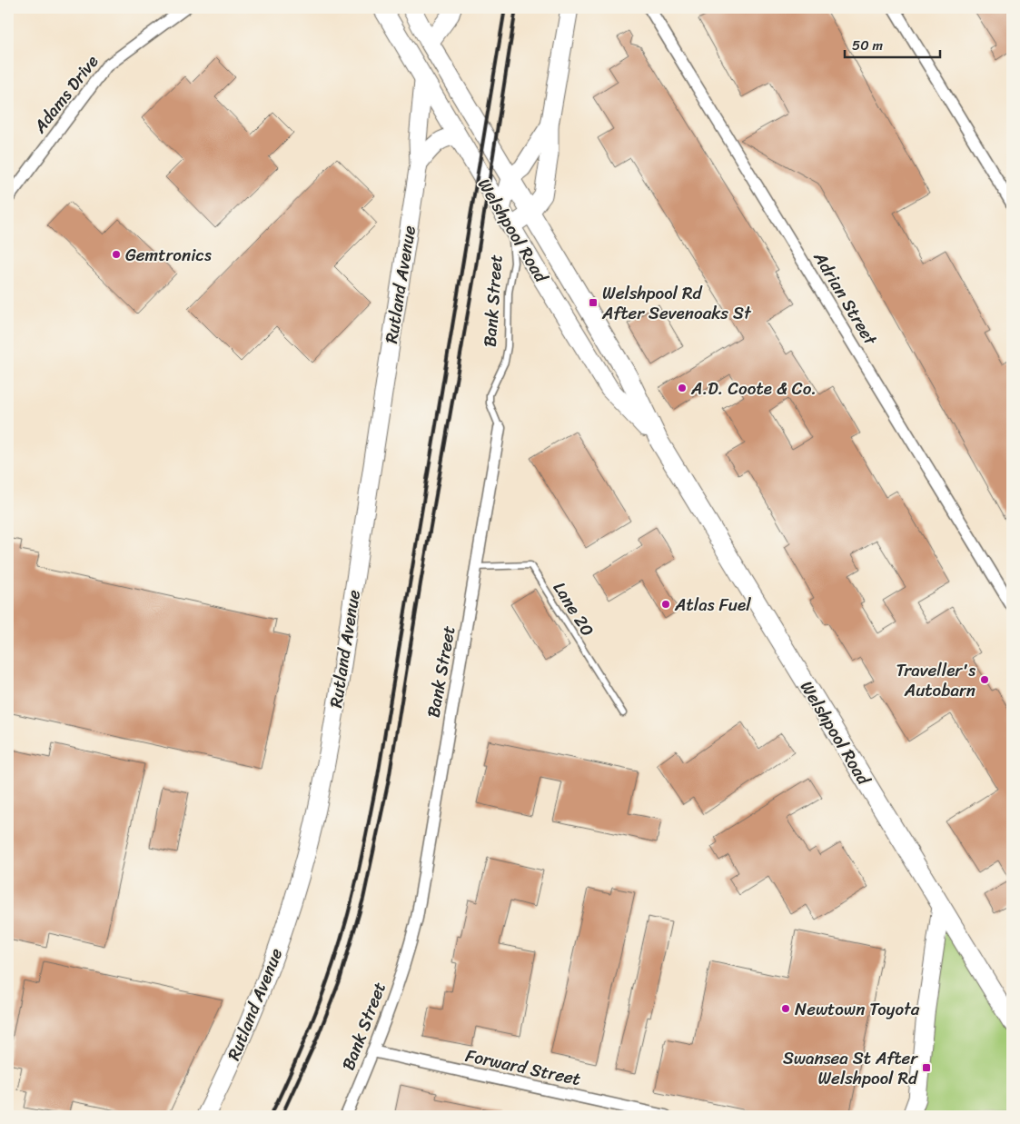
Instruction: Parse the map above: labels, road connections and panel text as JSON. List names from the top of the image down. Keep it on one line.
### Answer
{"streets":{"main road":["Welshpool Road"],"street":["Adams Drive","Rutland Avenue","Adrian Street","Bank Street","Forward Street"],"lane":["Lane 20"]},"crossings":[["Welshpool Road","Rutland Avenue"],["Welshpool Road","Bank Street"],["Bank Street","Lane 20"],["Bank Street","Forward Street"]],"places":{"other":["Gemtronics","A.D. Coote & Co.","Atlas Fuel","Traveller's Autobarn","Newtown Toyota"],"transit":["Welshpool Rd After Sevenoaks St","Swansea St After Welshpool Rd"]},"scale_bar":"50 m"}
